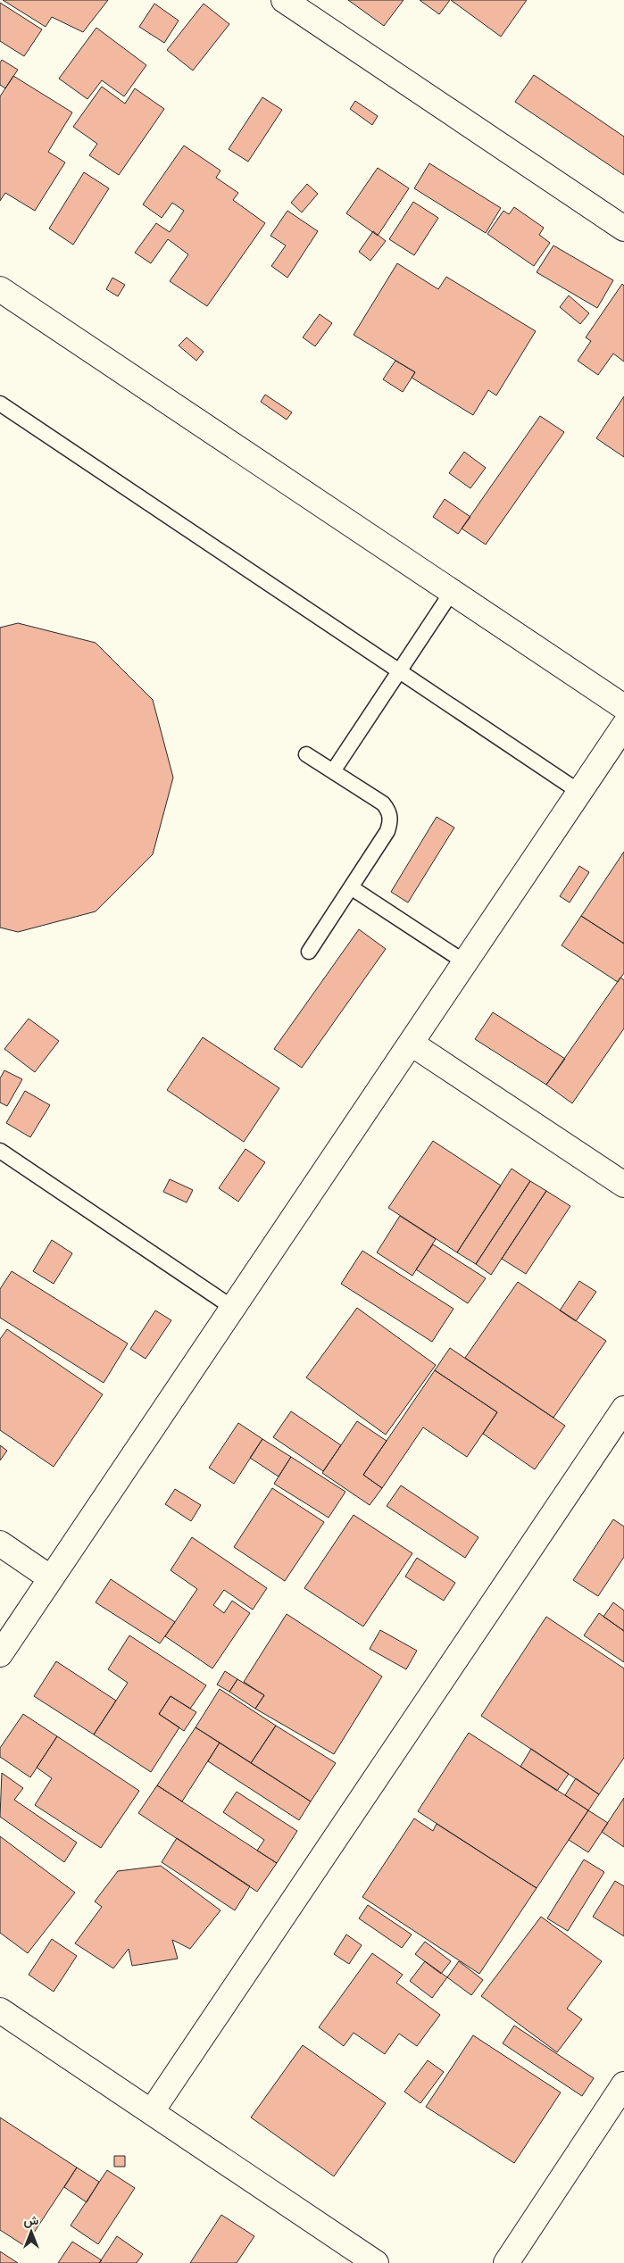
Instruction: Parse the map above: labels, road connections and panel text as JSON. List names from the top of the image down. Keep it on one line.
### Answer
{"north":"top"}
